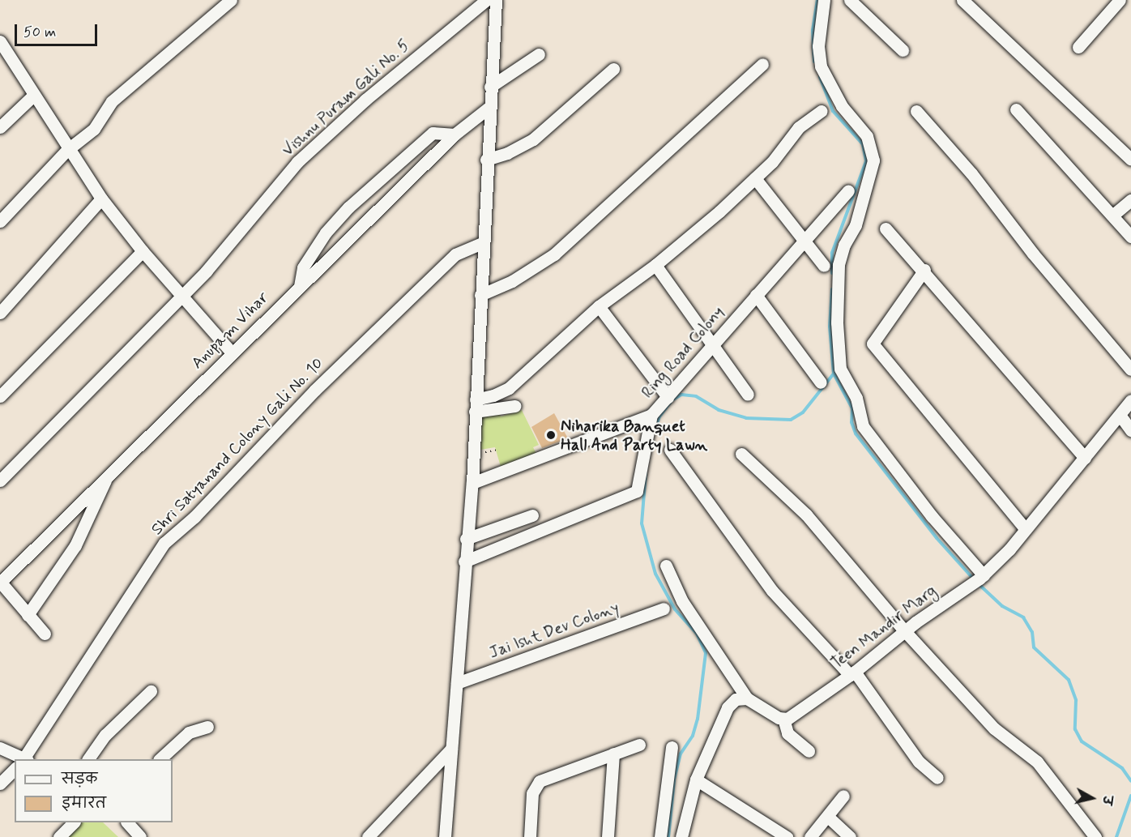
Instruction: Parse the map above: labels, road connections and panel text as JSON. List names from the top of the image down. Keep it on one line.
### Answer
{"streets":{"street":["Vishnu Puram Gali No. 5","Anupam Vihar","Ring Road Colony","Shri Satyanand Colony Gali No. 10","Teen Mandir Marg","Jai Isht Dev Colony"]},"places":["Niharika Banquet Hall And Party Lawn"],"legend":["सड़क","इमारत"],"scale_bar":"50 m","north":"right"}
